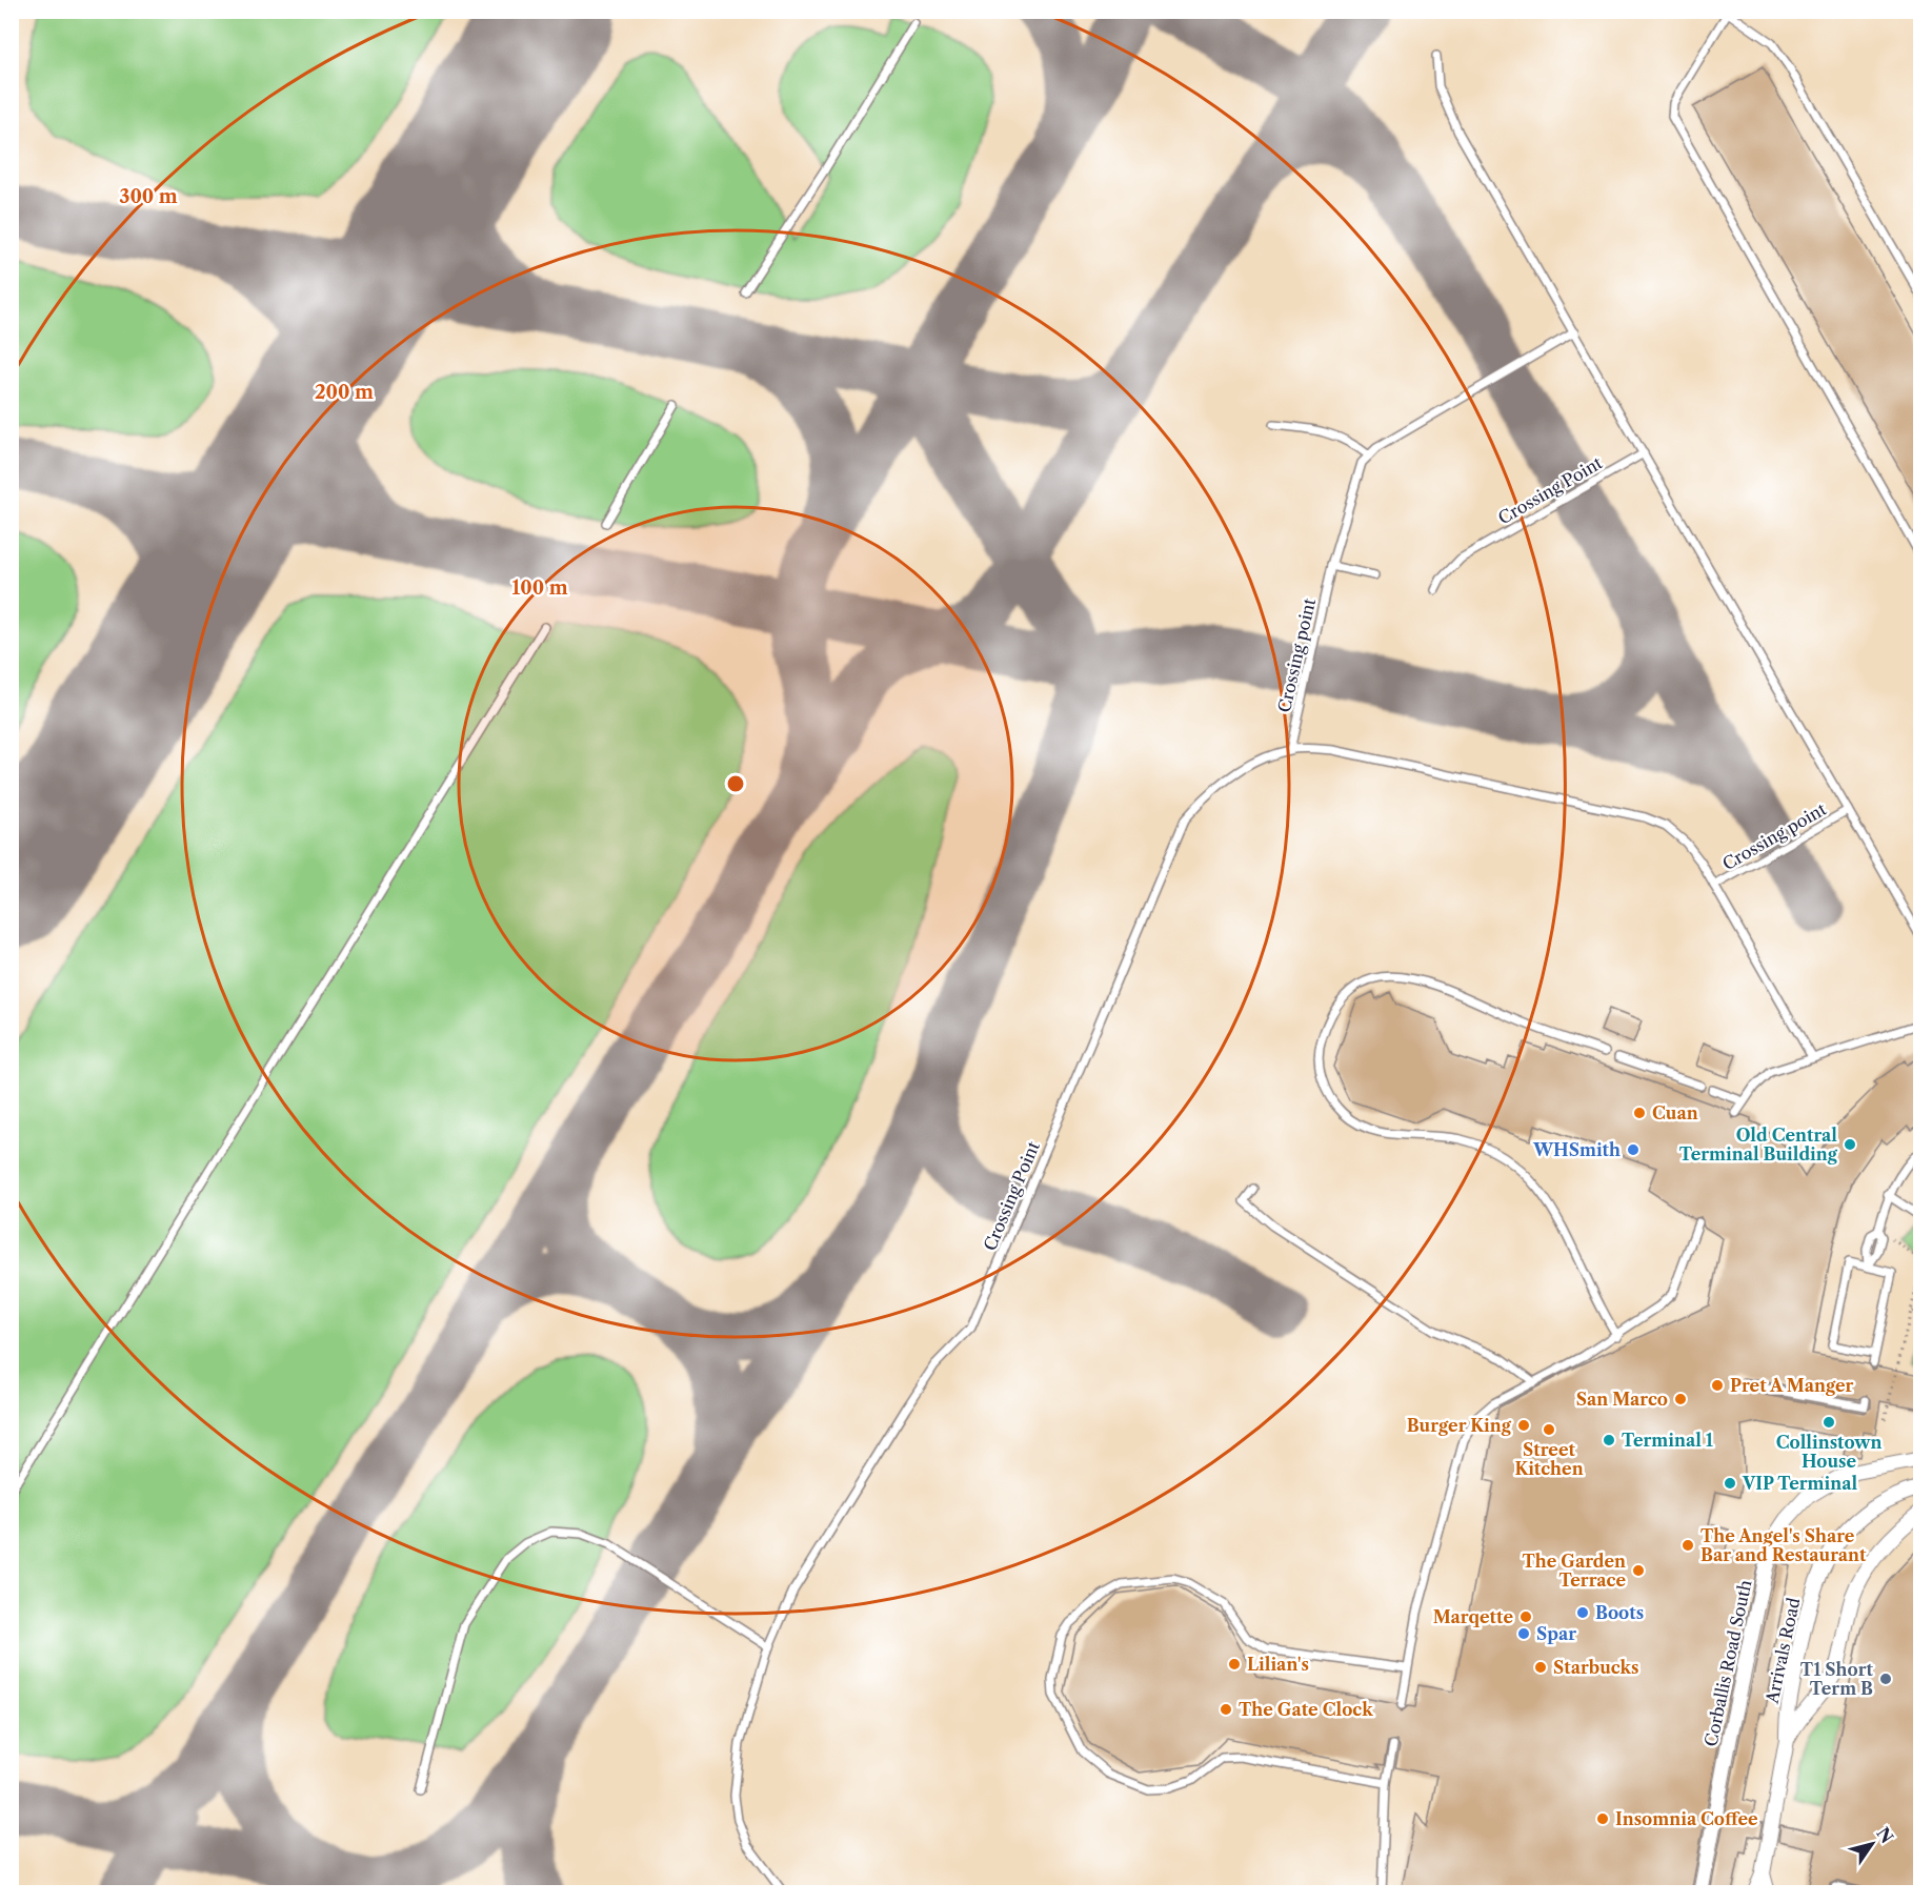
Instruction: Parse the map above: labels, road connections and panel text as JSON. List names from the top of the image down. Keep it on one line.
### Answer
{"streets":{"street":["Arrivals Road","Corballis Road South"],"lane":["Crossing Point","Crossing point"]},"crossings":[["Crossing Point","Crossing point"]],"places":["Cuan","Old Central Terminal Building","WHSmith","Pret A Manger","San Marco","Collinstown House","Burger King","Street Kitchen","Terminal 1","VIP Terminal","The Angel's Share Bar and Restaurant","The Garden Terrace","Boots","Marqette","Spar","Lilian's","Starbucks","T1 Short Term B","The Gate Clock","Insomnia Coffee"],"north":"top right","rings":["300 m","200 m","100 m"]}
